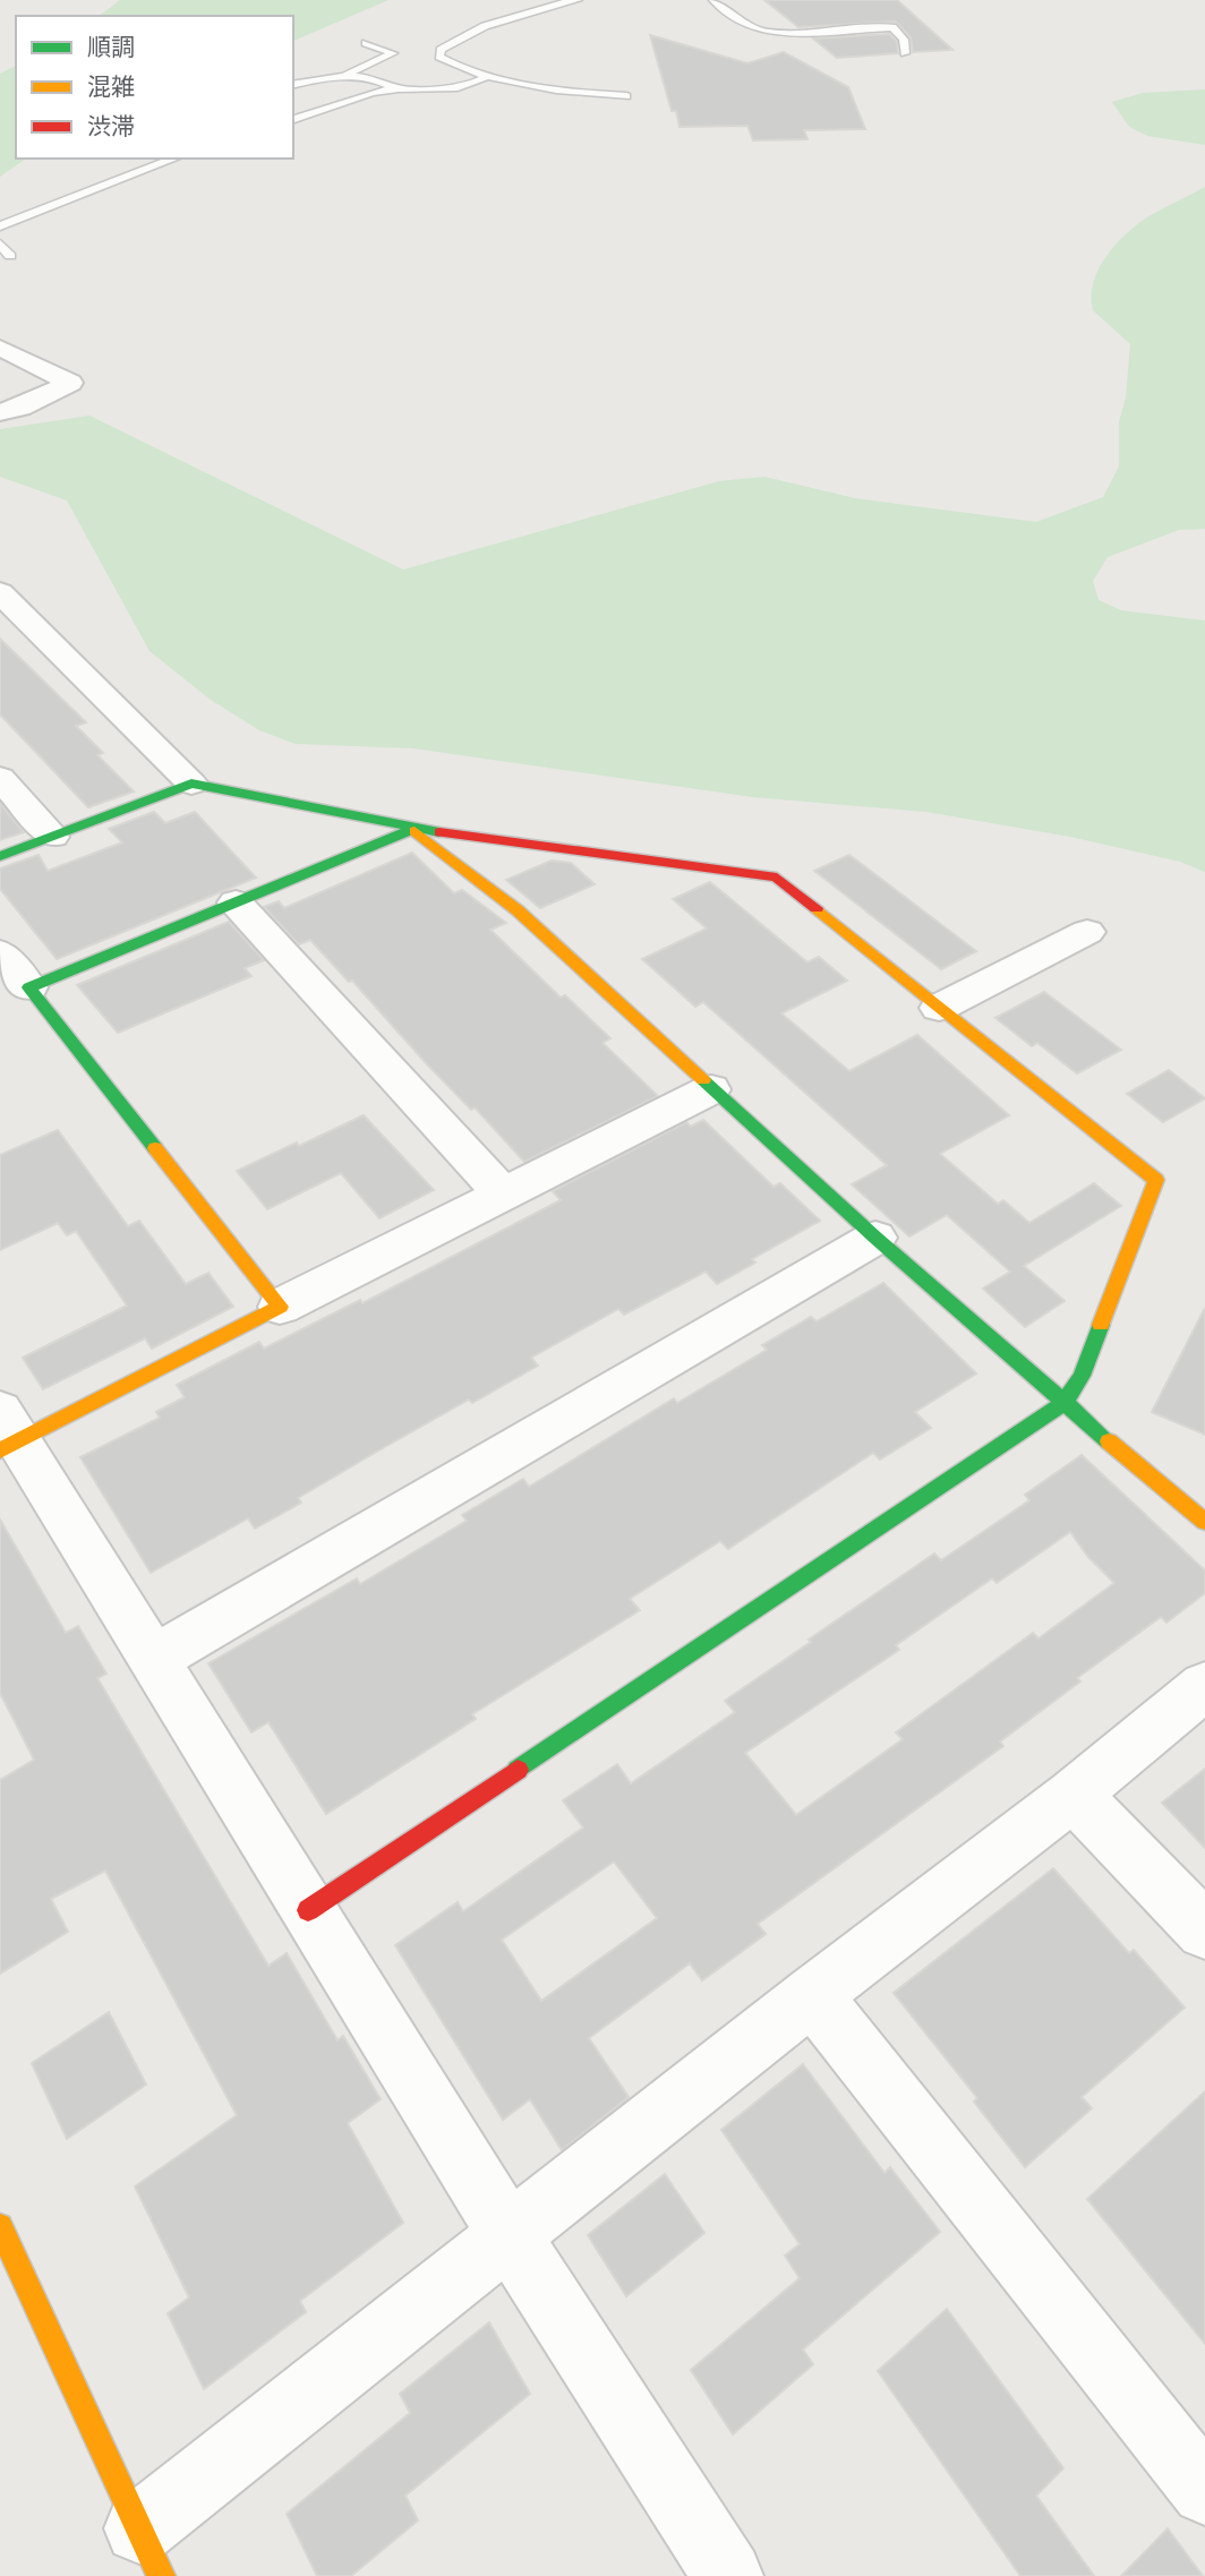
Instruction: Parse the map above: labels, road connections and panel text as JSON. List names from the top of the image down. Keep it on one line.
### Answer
{"legend":["順調","混雑","渋滞"]}
